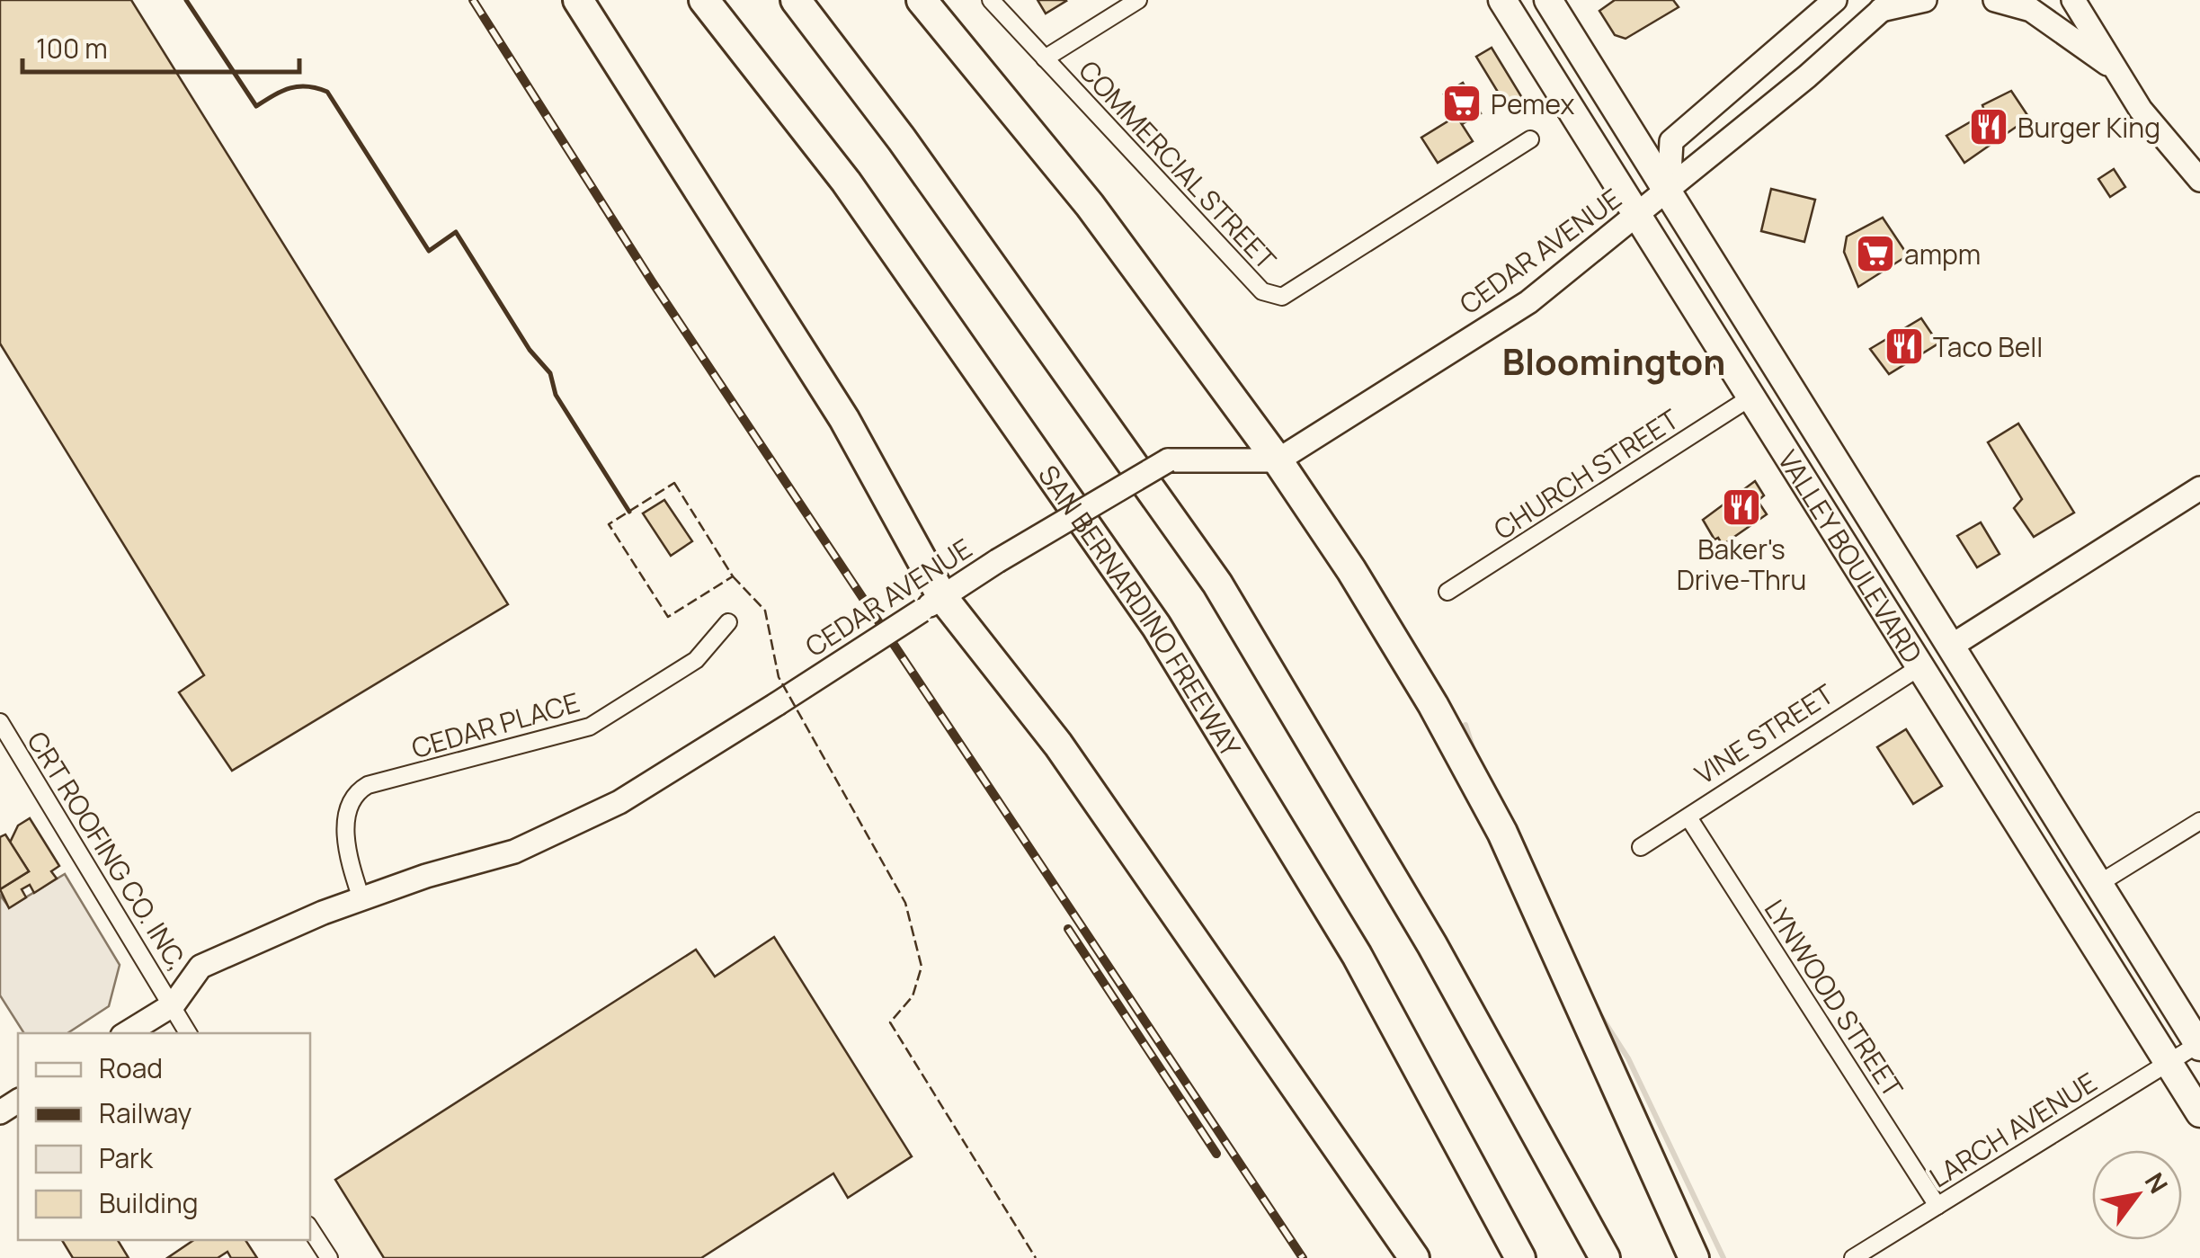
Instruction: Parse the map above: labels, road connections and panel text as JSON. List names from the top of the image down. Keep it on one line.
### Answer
{"streets":{"highway":["SAN BERNARDINO FREEWAY"],"main road":["CEDAR AVENUE","VALLEY BOULEVARD"],"street":["COMMERCIAL STREET","CHURCH STREET","CEDAR PLACE","VINE STREET","CRT ROOFING CO. INC,","LYNWOOD STREET","LARCH AVENUE"]},"crossings":[["CEDAR AVENUE","VALLEY BOULEVARD"],["CEDAR AVENUE","CEDAR PLACE"],["CEDAR AVENUE","CRT ROOFING CO. INC,"],["CHURCH STREET","VALLEY BOULEVARD"],["VALLEY BOULEVARD","VINE STREET"],["VALLEY BOULEVARD","LARCH AVENUE"],["VINE STREET","LYNWOOD STREET"],["LYNWOOD STREET","LARCH AVENUE"]],"districts":["Bloomington"],"places":{"supermarket":["Pemex","ampm"],"restaurant":["Burger King","Taco Bell","Baker's Drive-Thru"]},"legend":["Road","Railway","Park","Building"],"scale_bar":"100 m","north":"top right"}
